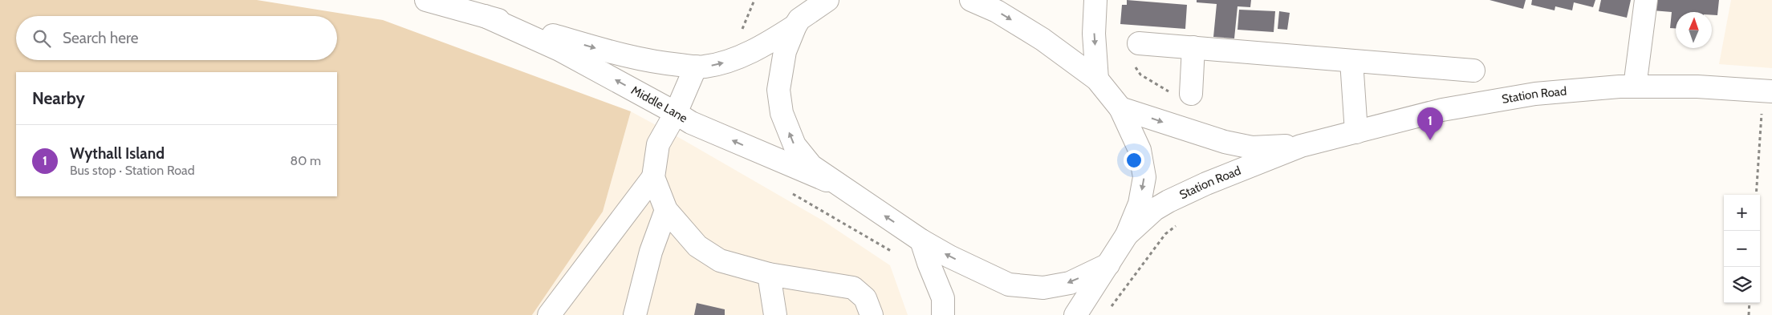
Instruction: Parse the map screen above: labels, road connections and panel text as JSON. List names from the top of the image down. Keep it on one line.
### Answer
{"streets":{"main road":["Station Road","Middle Lane"]},"north":"top","page":{"search":"Search here","heading":"Nearby","pins":"1","list":[{"mark":"1","name":"Wythall Island","note":"Bus stop · Station Road","value":"80 m"}],"map_buttons":["+","−"]}}
